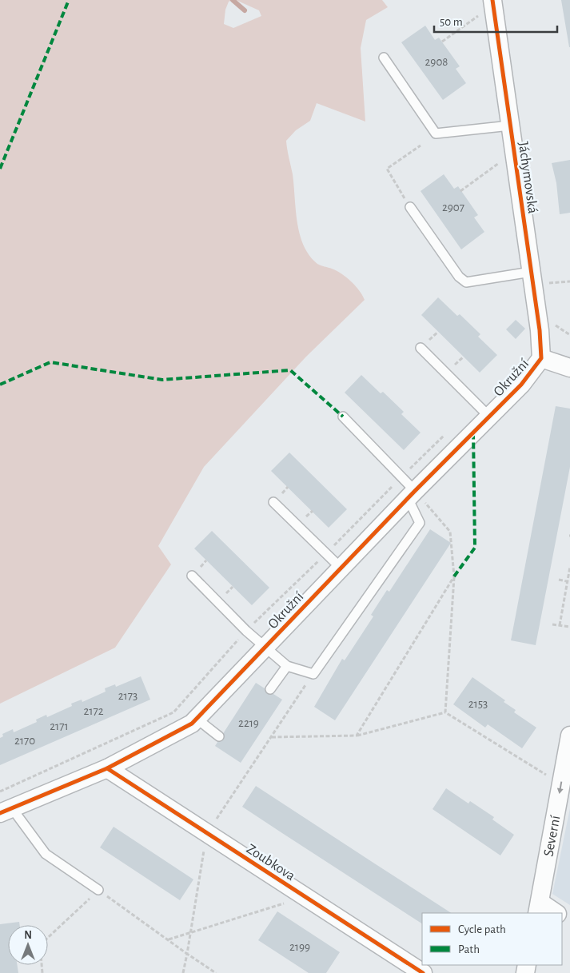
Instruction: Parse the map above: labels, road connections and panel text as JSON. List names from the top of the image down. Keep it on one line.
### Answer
{"streets":{"street":["Jáchymovská","Okružní","Severní","Zoubkova"]},"crossings":[["Jáchymovská","Okružní"],["Okružní","Zoubkova"]],"one_way":["Severní"],"house_numbers":["2908","2907","2173","2153","2172","2219","2171","2170","2199"],"legend":["Cycle path","Path"],"scale_bar":"50 m","north":"top"}
